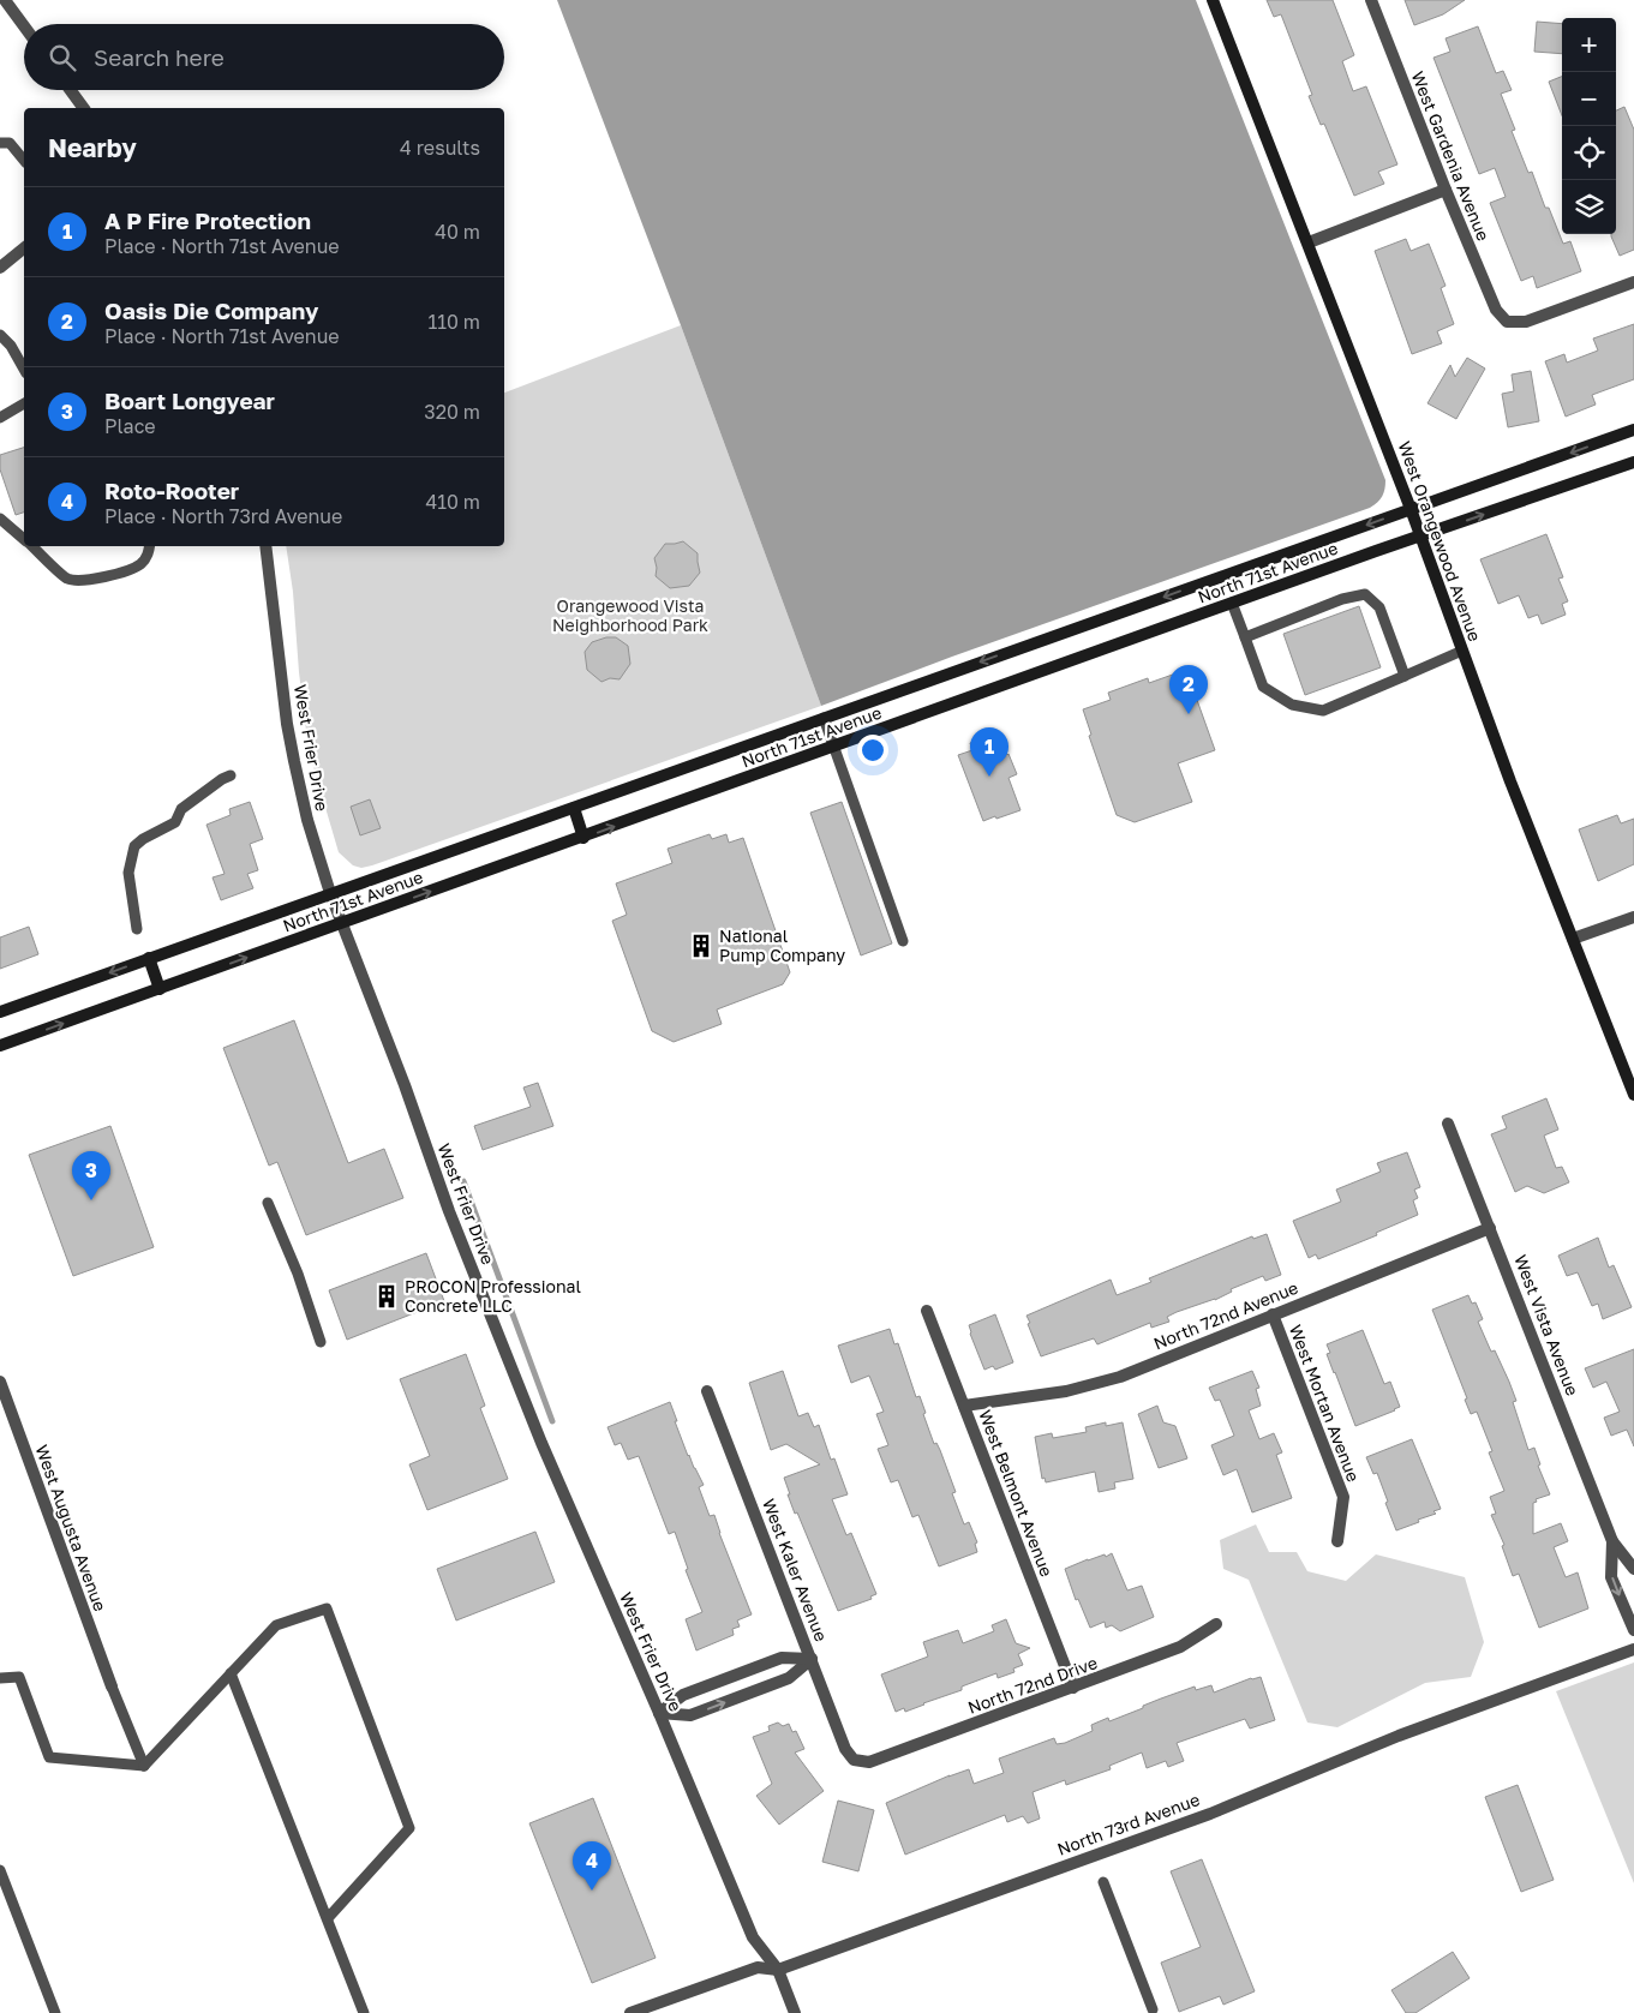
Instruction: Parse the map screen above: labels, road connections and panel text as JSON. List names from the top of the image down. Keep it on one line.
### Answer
{"streets":{"street":["West Gardenia Avenue","West Orangewood Avenue","North 71st Avenue","West Frier Drive","North 72nd Avenue","West Vista Avenue","West Mortan Avenue","West Belmont Avenue","West Augusta Avenue","West Kaler Avenue","North 72nd Drive","North 73rd Avenue"]},"crossings":[["West Orangewood Avenue","North 71st Avenue"],["North 71st Avenue","West Frier Drive"],["West Frier Drive","North 73rd Avenue"],["North 72nd Avenue","West Vista Avenue"],["North 72nd Avenue","West Mortan Avenue"],["North 72nd Avenue","West Belmont Avenue"],["West Belmont Avenue","North 72nd Drive"],["West Kaler Avenue","North 72nd Drive"]],"parks":["Orangewood Vista Neighborhood Park"],"places":{"building":["National Pump Company","PROCON Professional Concrete LLC"]},"page":{"map_buttons":["+","−"],"search":"Search here","heading":["Nearby","4 results"],"list":[{"mark":"1","name":"A P Fire Protection","note":"Place · North 71st Avenue","value":"40 m"},{"mark":"2","name":"Oasis Die Company","note":"Place · North 71st Avenue","value":"110 m"},{"mark":"3","name":"Boart Longyear","note":"Place","value":"320 m"},{"mark":"4","name":"Roto-Rooter","note":"Place · North 73rd Avenue","value":"410 m"}],"pins":["2","1","3","4"]}}
